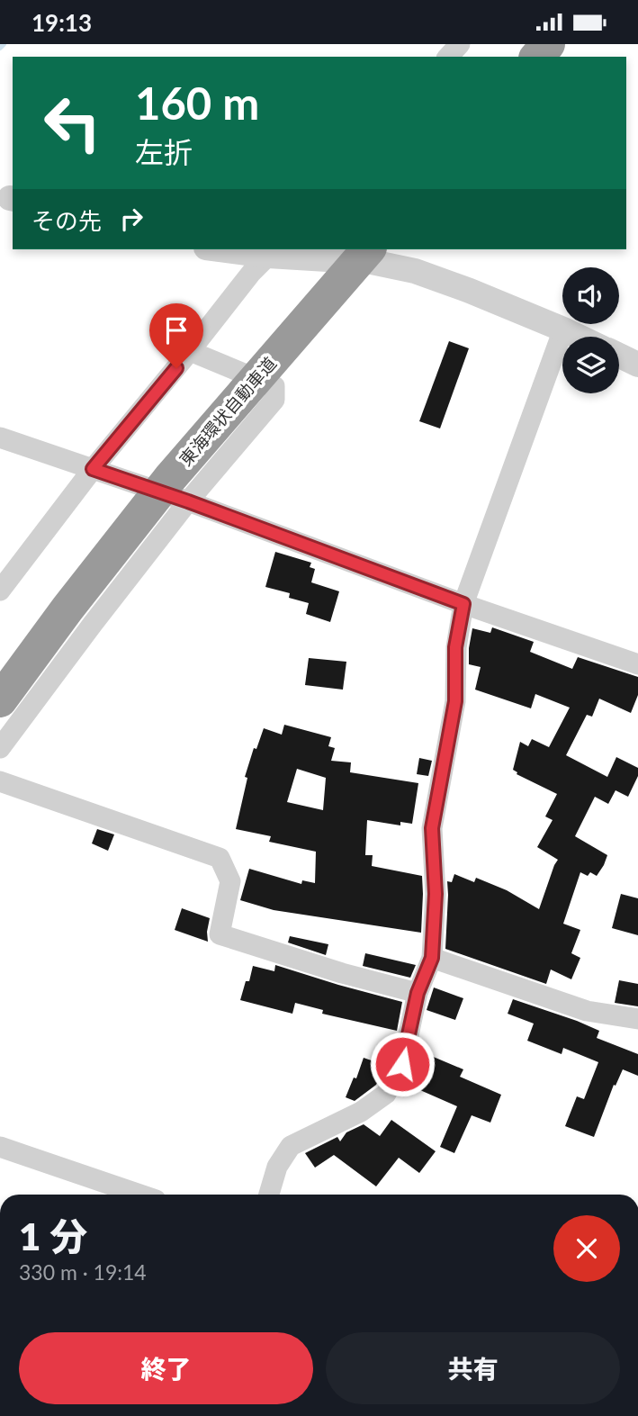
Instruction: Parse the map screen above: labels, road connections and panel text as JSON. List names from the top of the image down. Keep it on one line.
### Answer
{"streets":{"highway":["東海環状自動車道"]},"page":{"status":"19:13","turn":["160 m","左折"],"then":"その先","heading":["1 分","330 m · 19:14"],"buttons":["終了","共有"]}}
